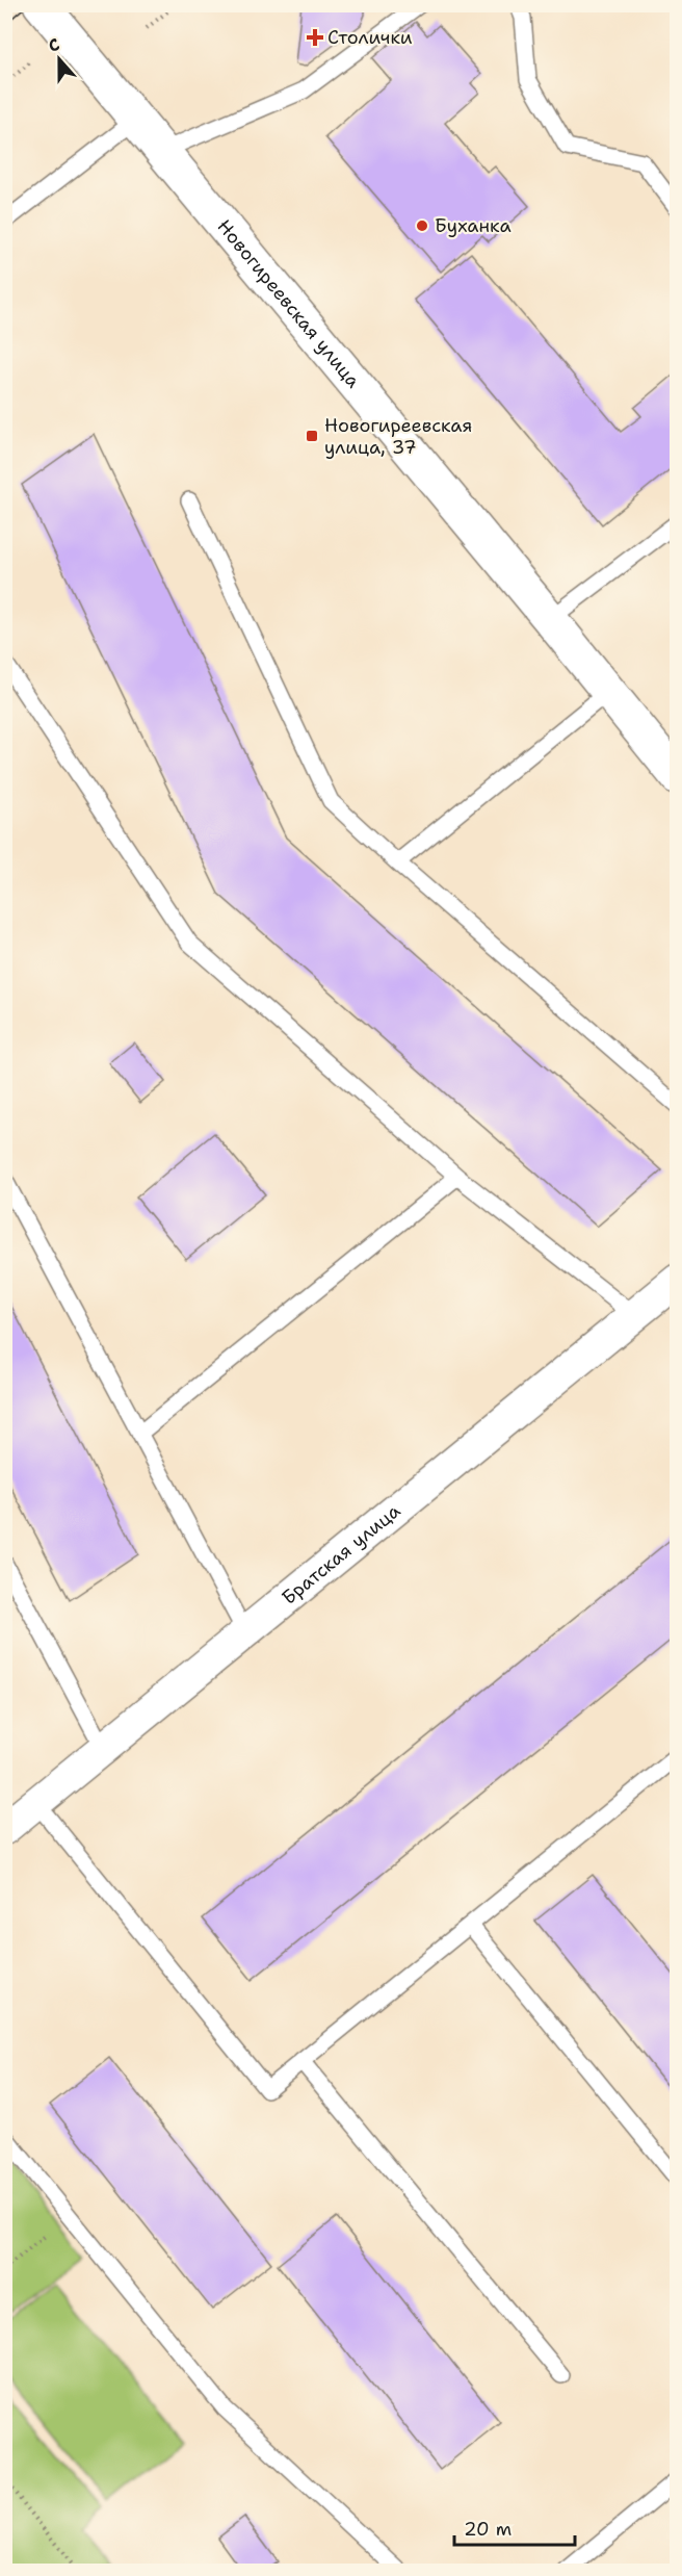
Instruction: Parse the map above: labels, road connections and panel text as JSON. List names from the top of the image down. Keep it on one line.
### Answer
{"streets":{"street":["Новогиреевская улица","Братская улица"]},"places":{"health":["Столички"],"other":["Буханка"],"transit":["Новогиреевская улица, 37"]},"scale_bar":"20 m","north":"top"}
